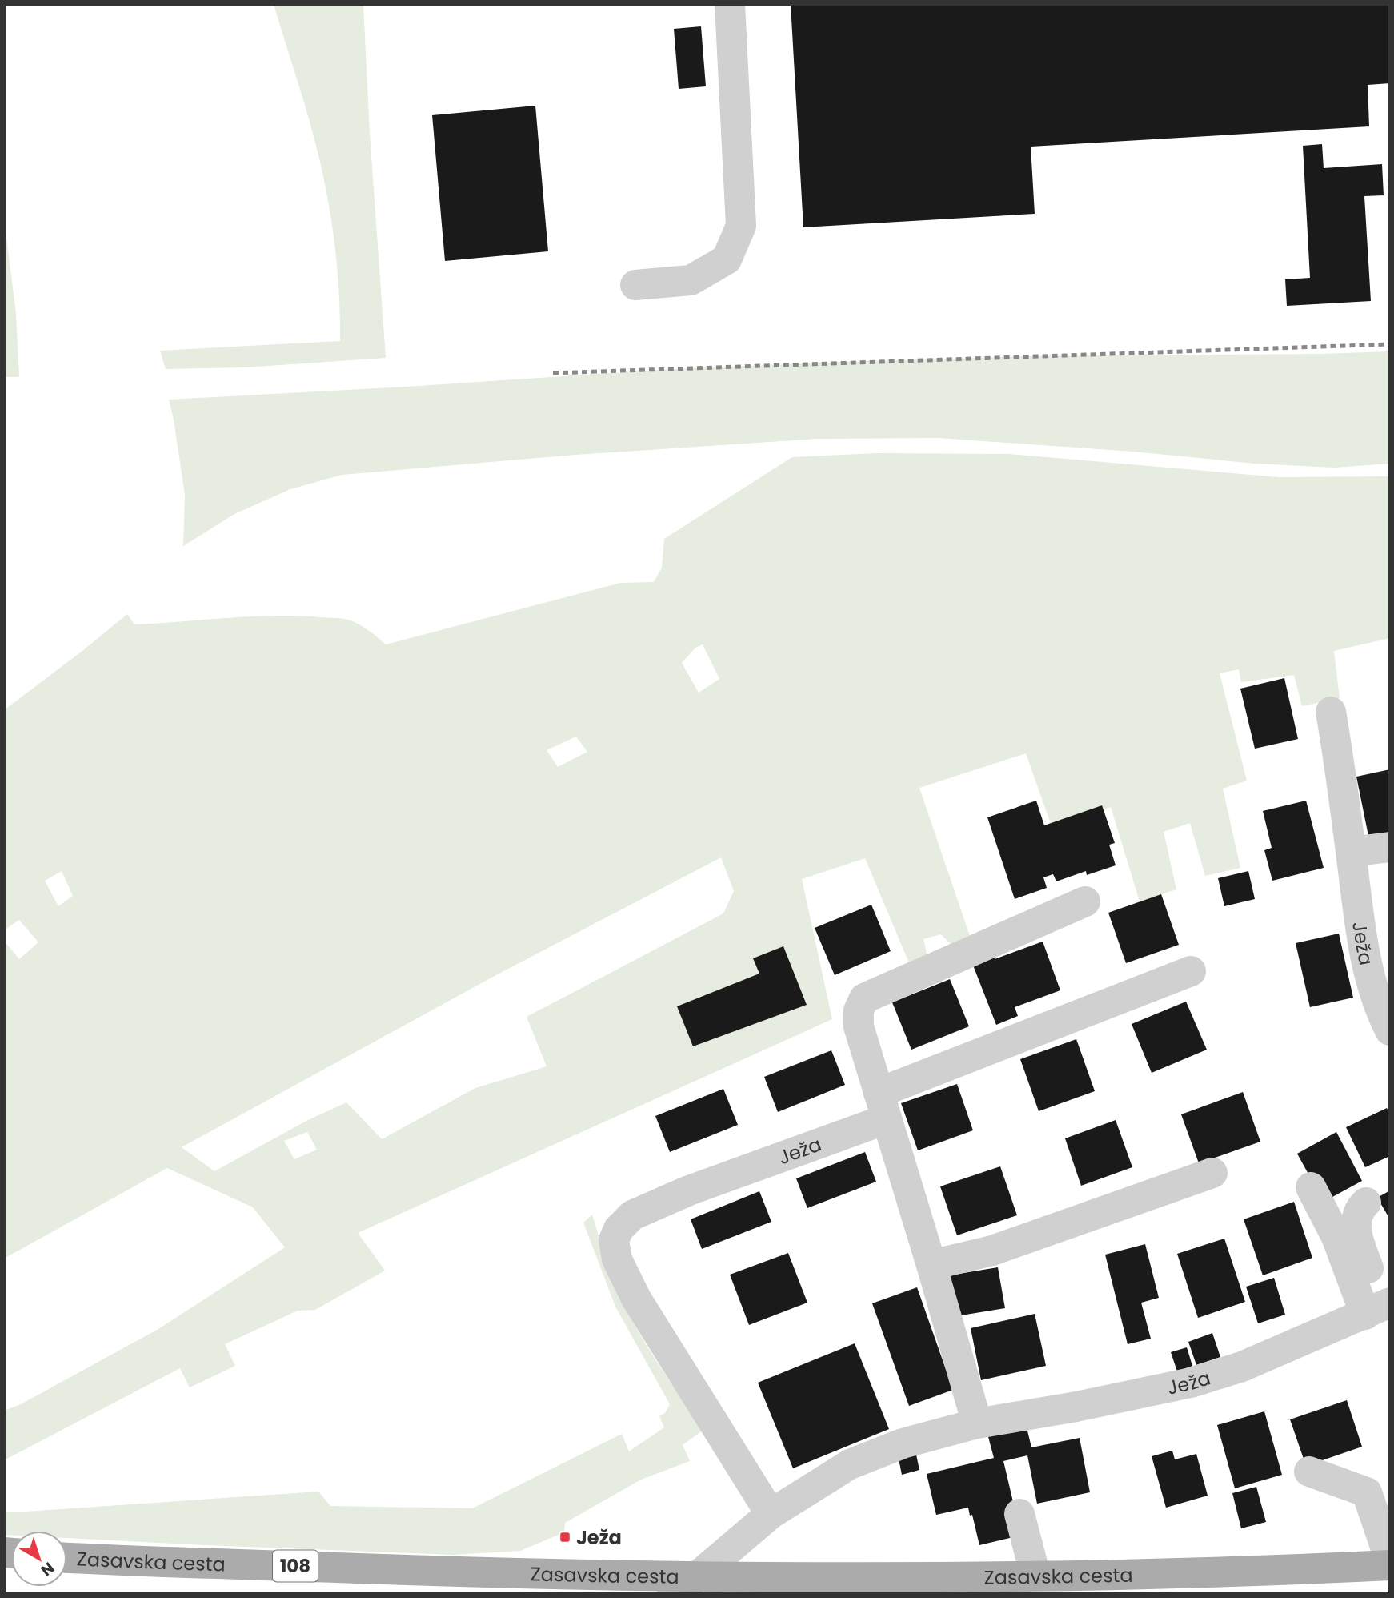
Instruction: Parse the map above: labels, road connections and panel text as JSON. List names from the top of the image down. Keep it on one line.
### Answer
{"streets":{"main road":["Zasavska cesta","108"],"street":["Ježa"]},"crossings":[["Ježa","Zasavska cesta"]],"places":{"transit":["Ježa"]},"north":"bottom right"}
